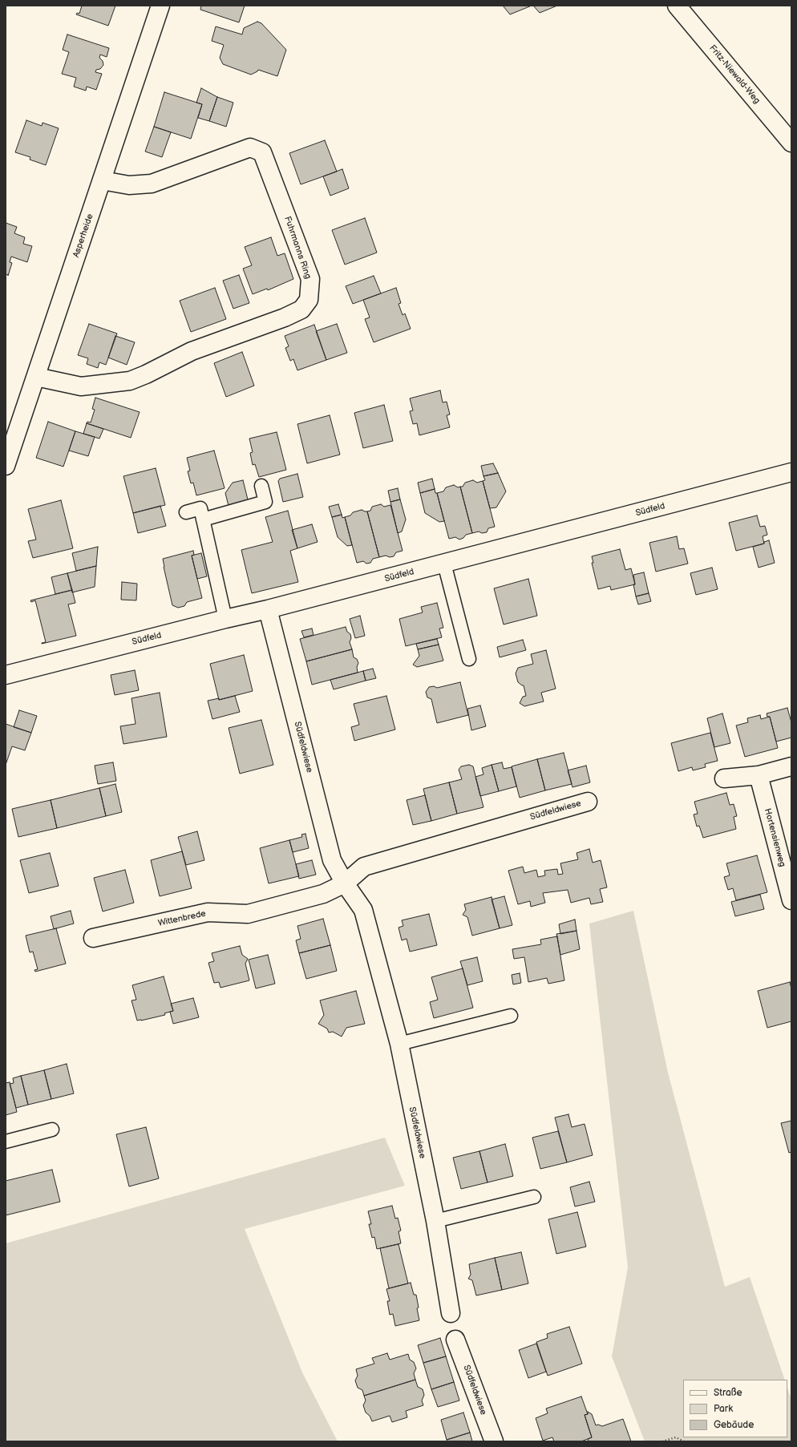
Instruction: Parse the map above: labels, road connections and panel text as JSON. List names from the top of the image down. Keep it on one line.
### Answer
{"streets":{"street":["Fritz-Niewald-Weg","Asperheide","Fuhrmanns Ring","Südfeld","Südfeldwiese","Hortensienweg","Wittenbrede"]},"crossings":[["Asperheide","Fuhrmanns Ring"],["Südfeld","Südfeldwiese"],["Südfeldwiese","Wittenbrede"]],"legend":["Straße","Park","Gebäude"]}
